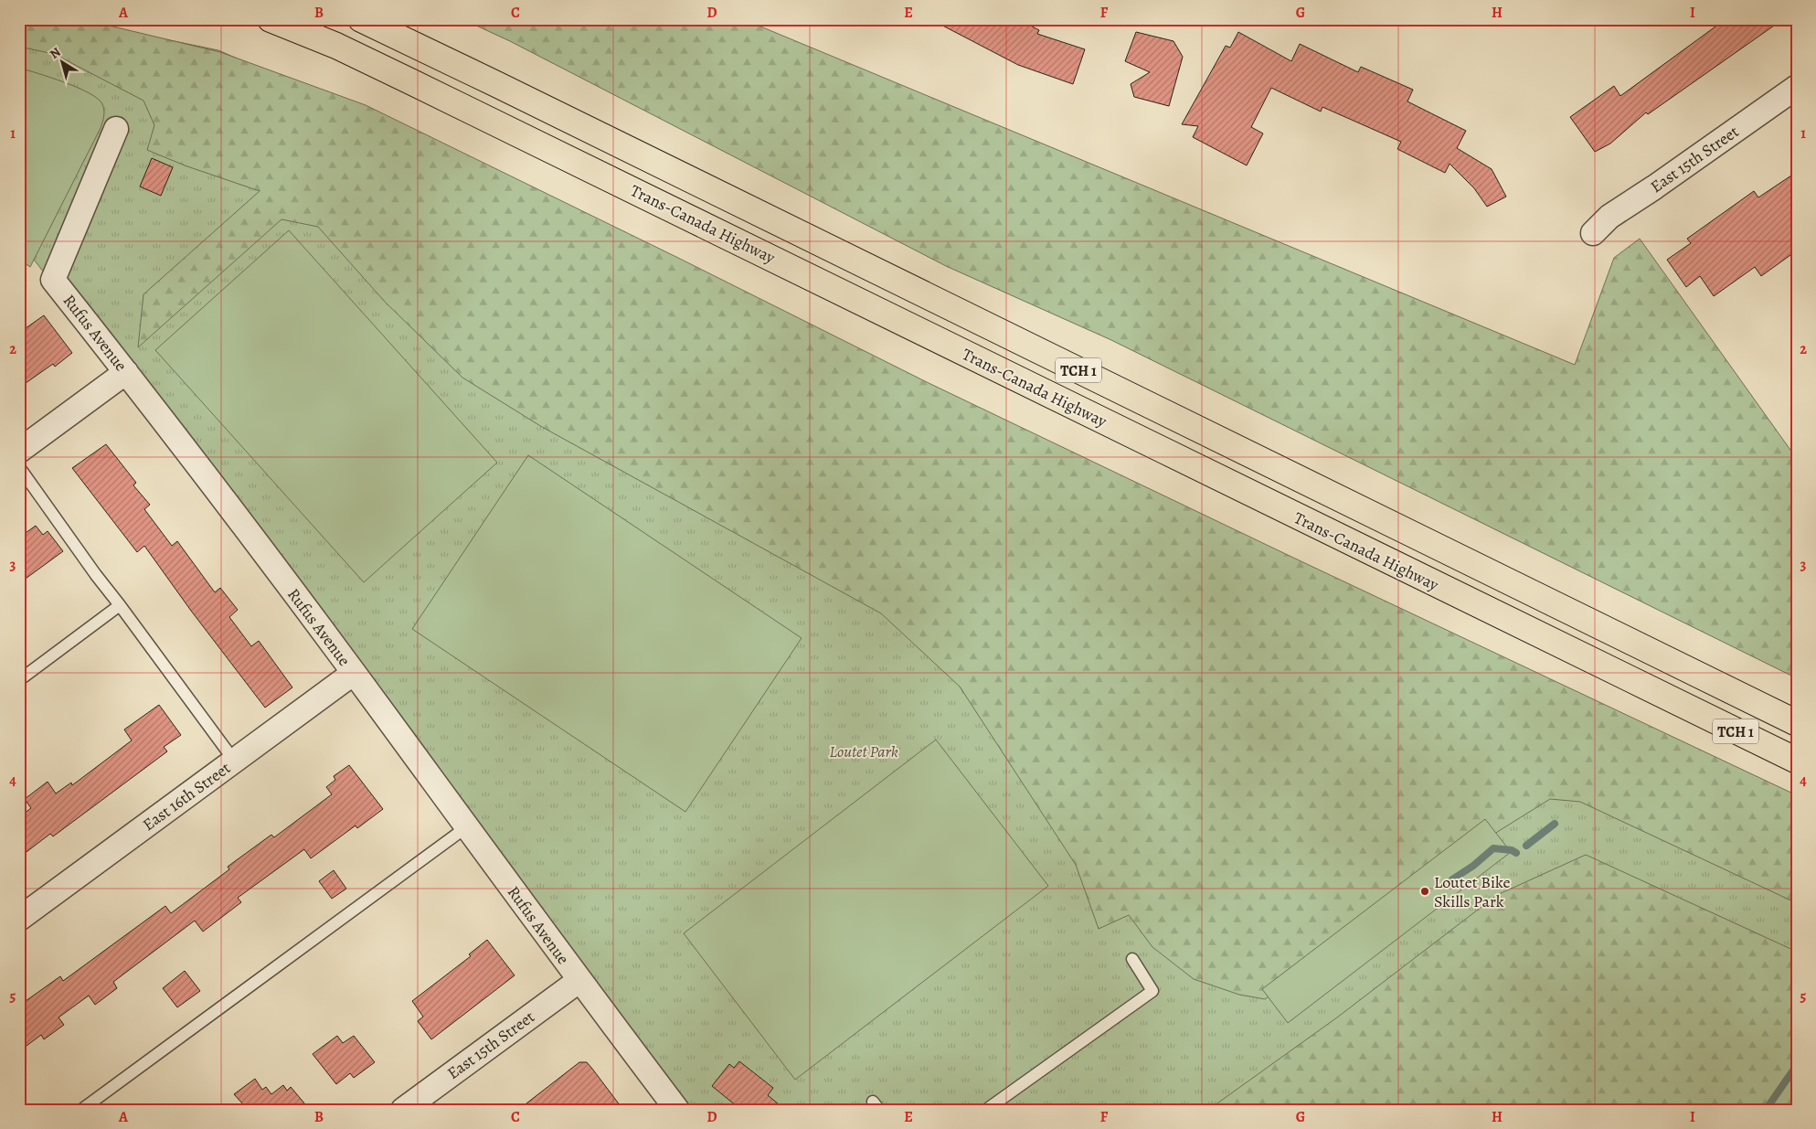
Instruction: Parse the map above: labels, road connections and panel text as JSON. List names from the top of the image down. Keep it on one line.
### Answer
{"streets":{"highway":["Trans-Canada Highway","TCH 1"],"street":["East 15th Street","Rufus Avenue","East 16th Street"]},"crossings":[["East 15th Street","Rufus Avenue"],["Rufus Avenue","East 16th Street"]],"parks":["Loutet Park"],"places":["Loutet Bike Skills Park"],"north":"top left","grid":{"columns":["A","B","C","D","E","F","G","H","I"],"rows":["1","2","3","4","5"]}}
